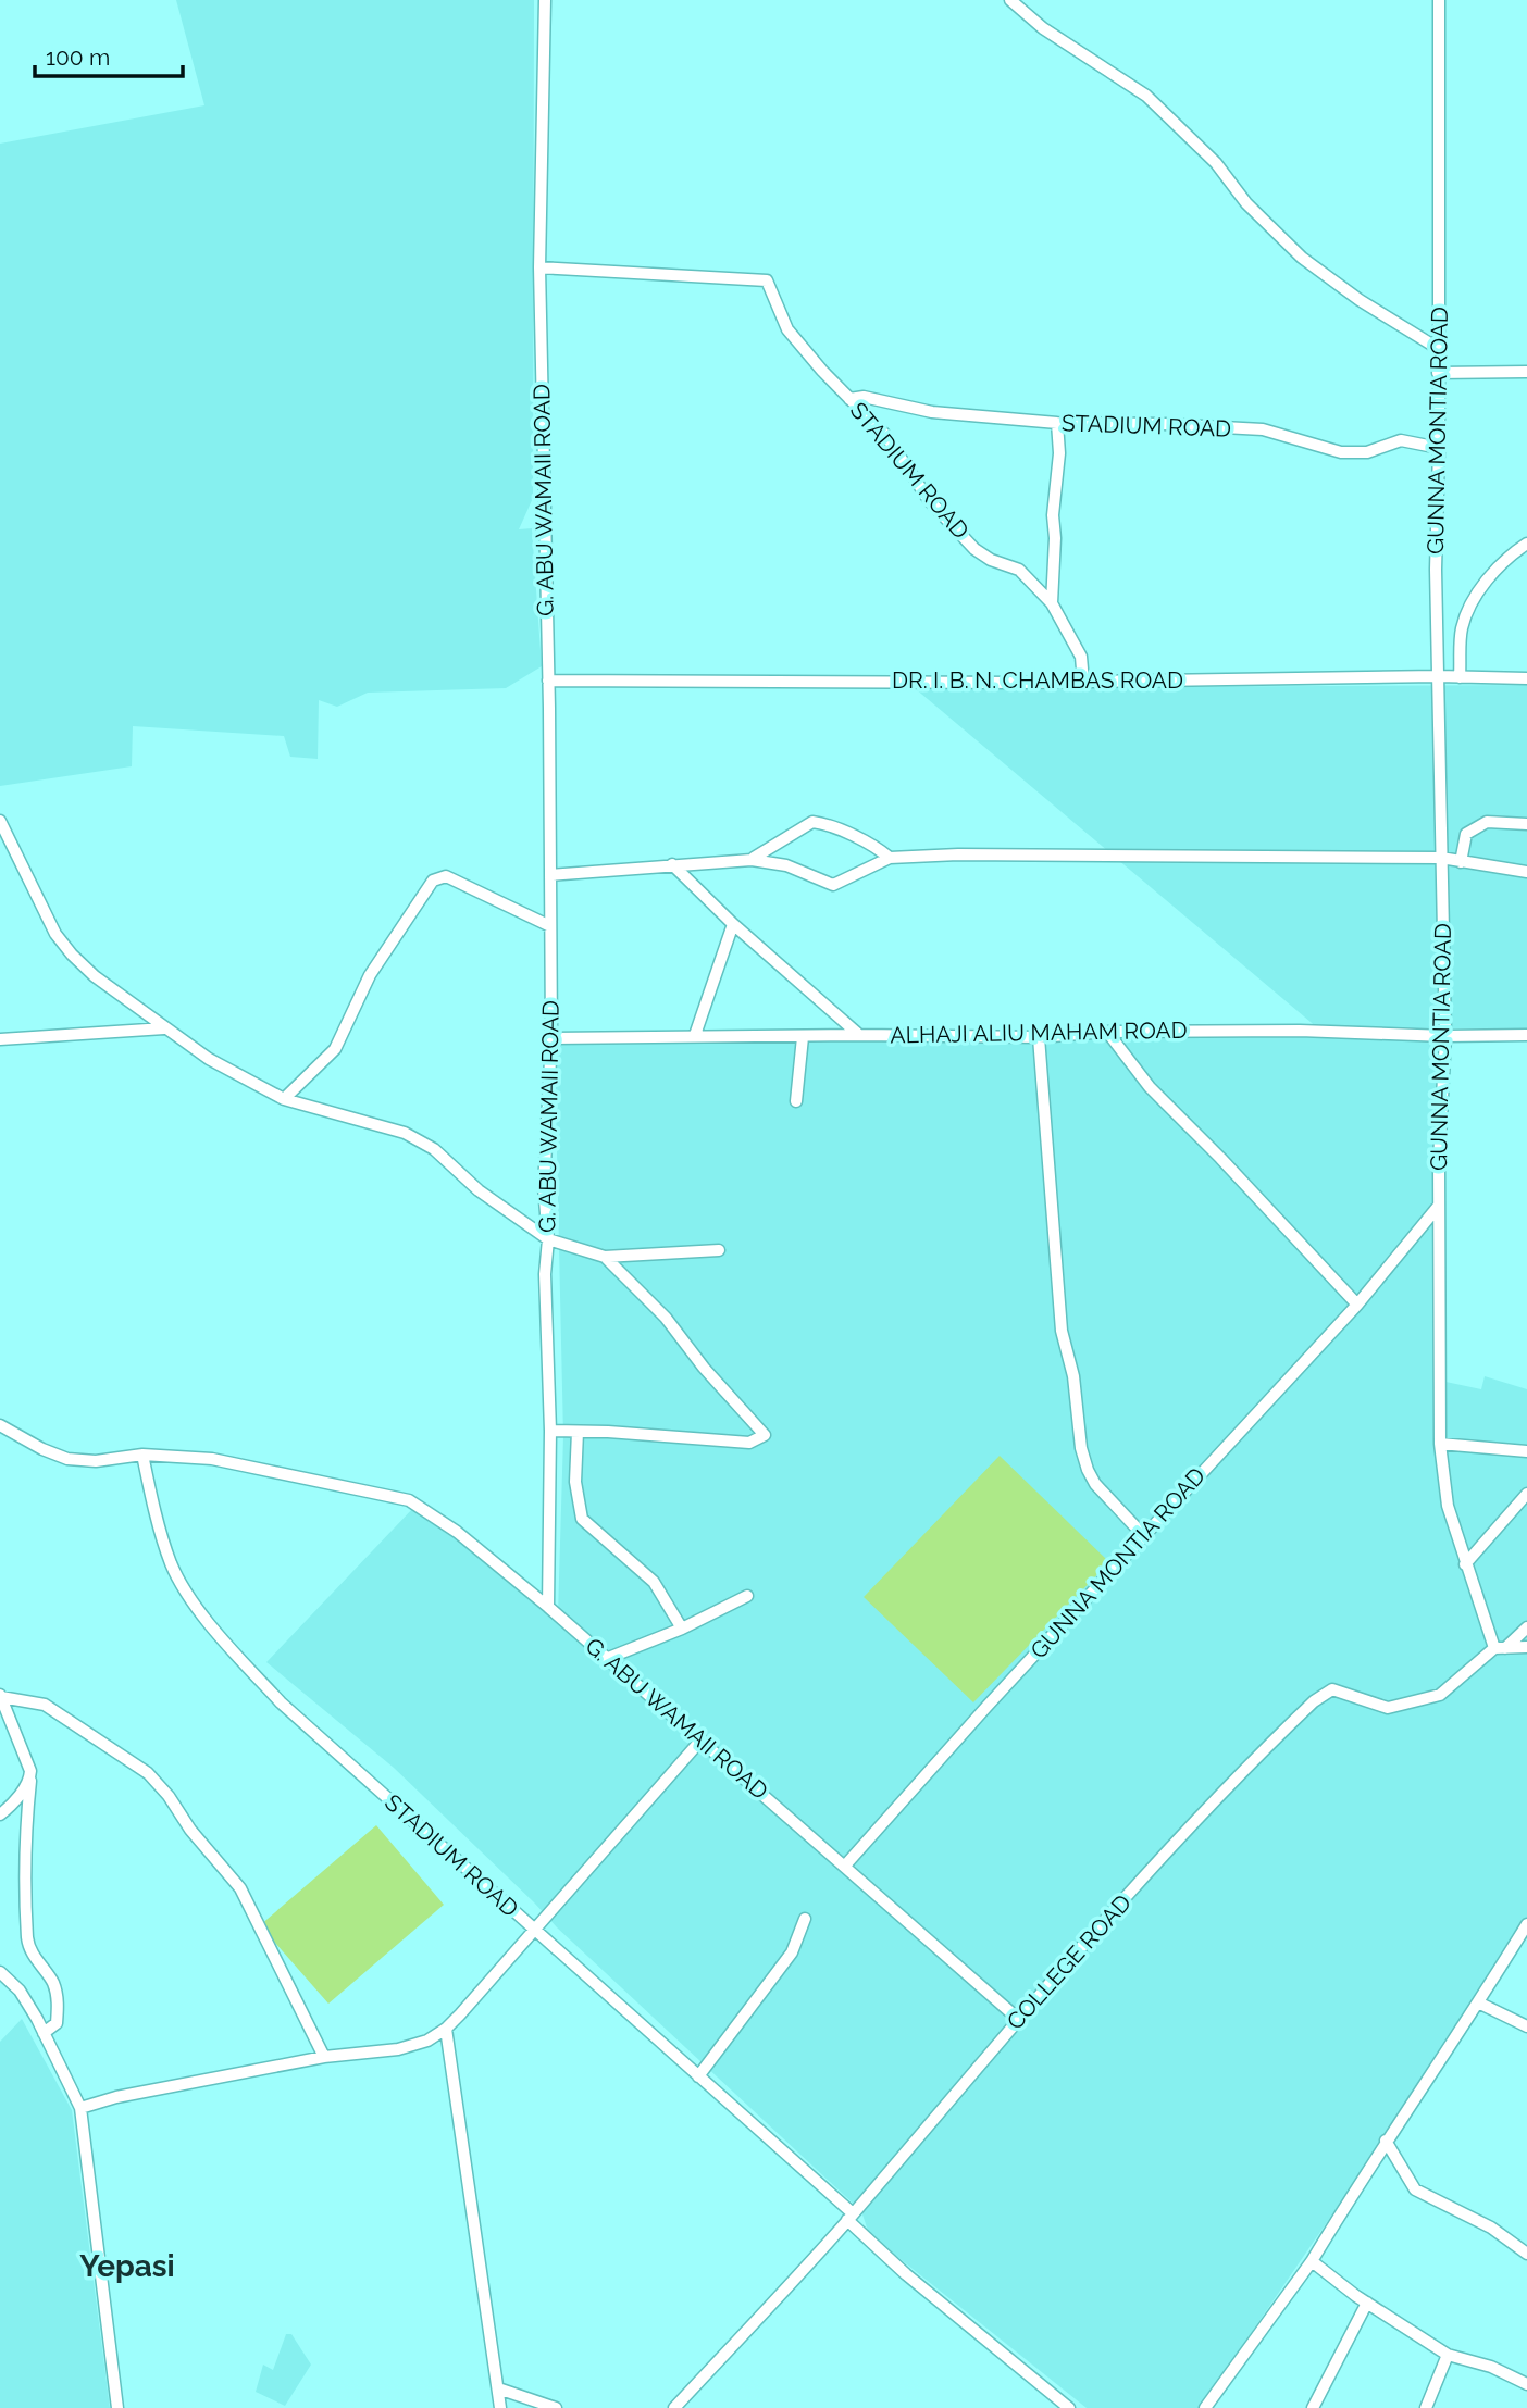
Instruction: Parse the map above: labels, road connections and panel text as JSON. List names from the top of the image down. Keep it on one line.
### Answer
{"streets":{"street":["STADIUM ROAD","GUNNA MONTIA ROAD","G. ABU WAMAII ROAD","DR. I. B. N. CHAMBAS ROAD","ALHAJI ALIU MAHAM ROAD","COLLEGE ROAD"]},"crossings":[["STADIUM ROAD","GUNNA MONTIA ROAD"],["STADIUM ROAD","G. ABU WAMAII ROAD"],["STADIUM ROAD","DR. I. B. N. CHAMBAS ROAD"],["STADIUM ROAD","COLLEGE ROAD"],["GUNNA MONTIA ROAD","G. ABU WAMAII ROAD"],["GUNNA MONTIA ROAD","DR. I. B. N. CHAMBAS ROAD"],["GUNNA MONTIA ROAD","ALHAJI ALIU MAHAM ROAD"],["G. ABU WAMAII ROAD","DR. I. B. N. CHAMBAS ROAD"],["G. ABU WAMAII ROAD","ALHAJI ALIU MAHAM ROAD"],["G. ABU WAMAII ROAD","COLLEGE ROAD"]],"districts":["Yepasi"],"scale_bar":"100 m"}
